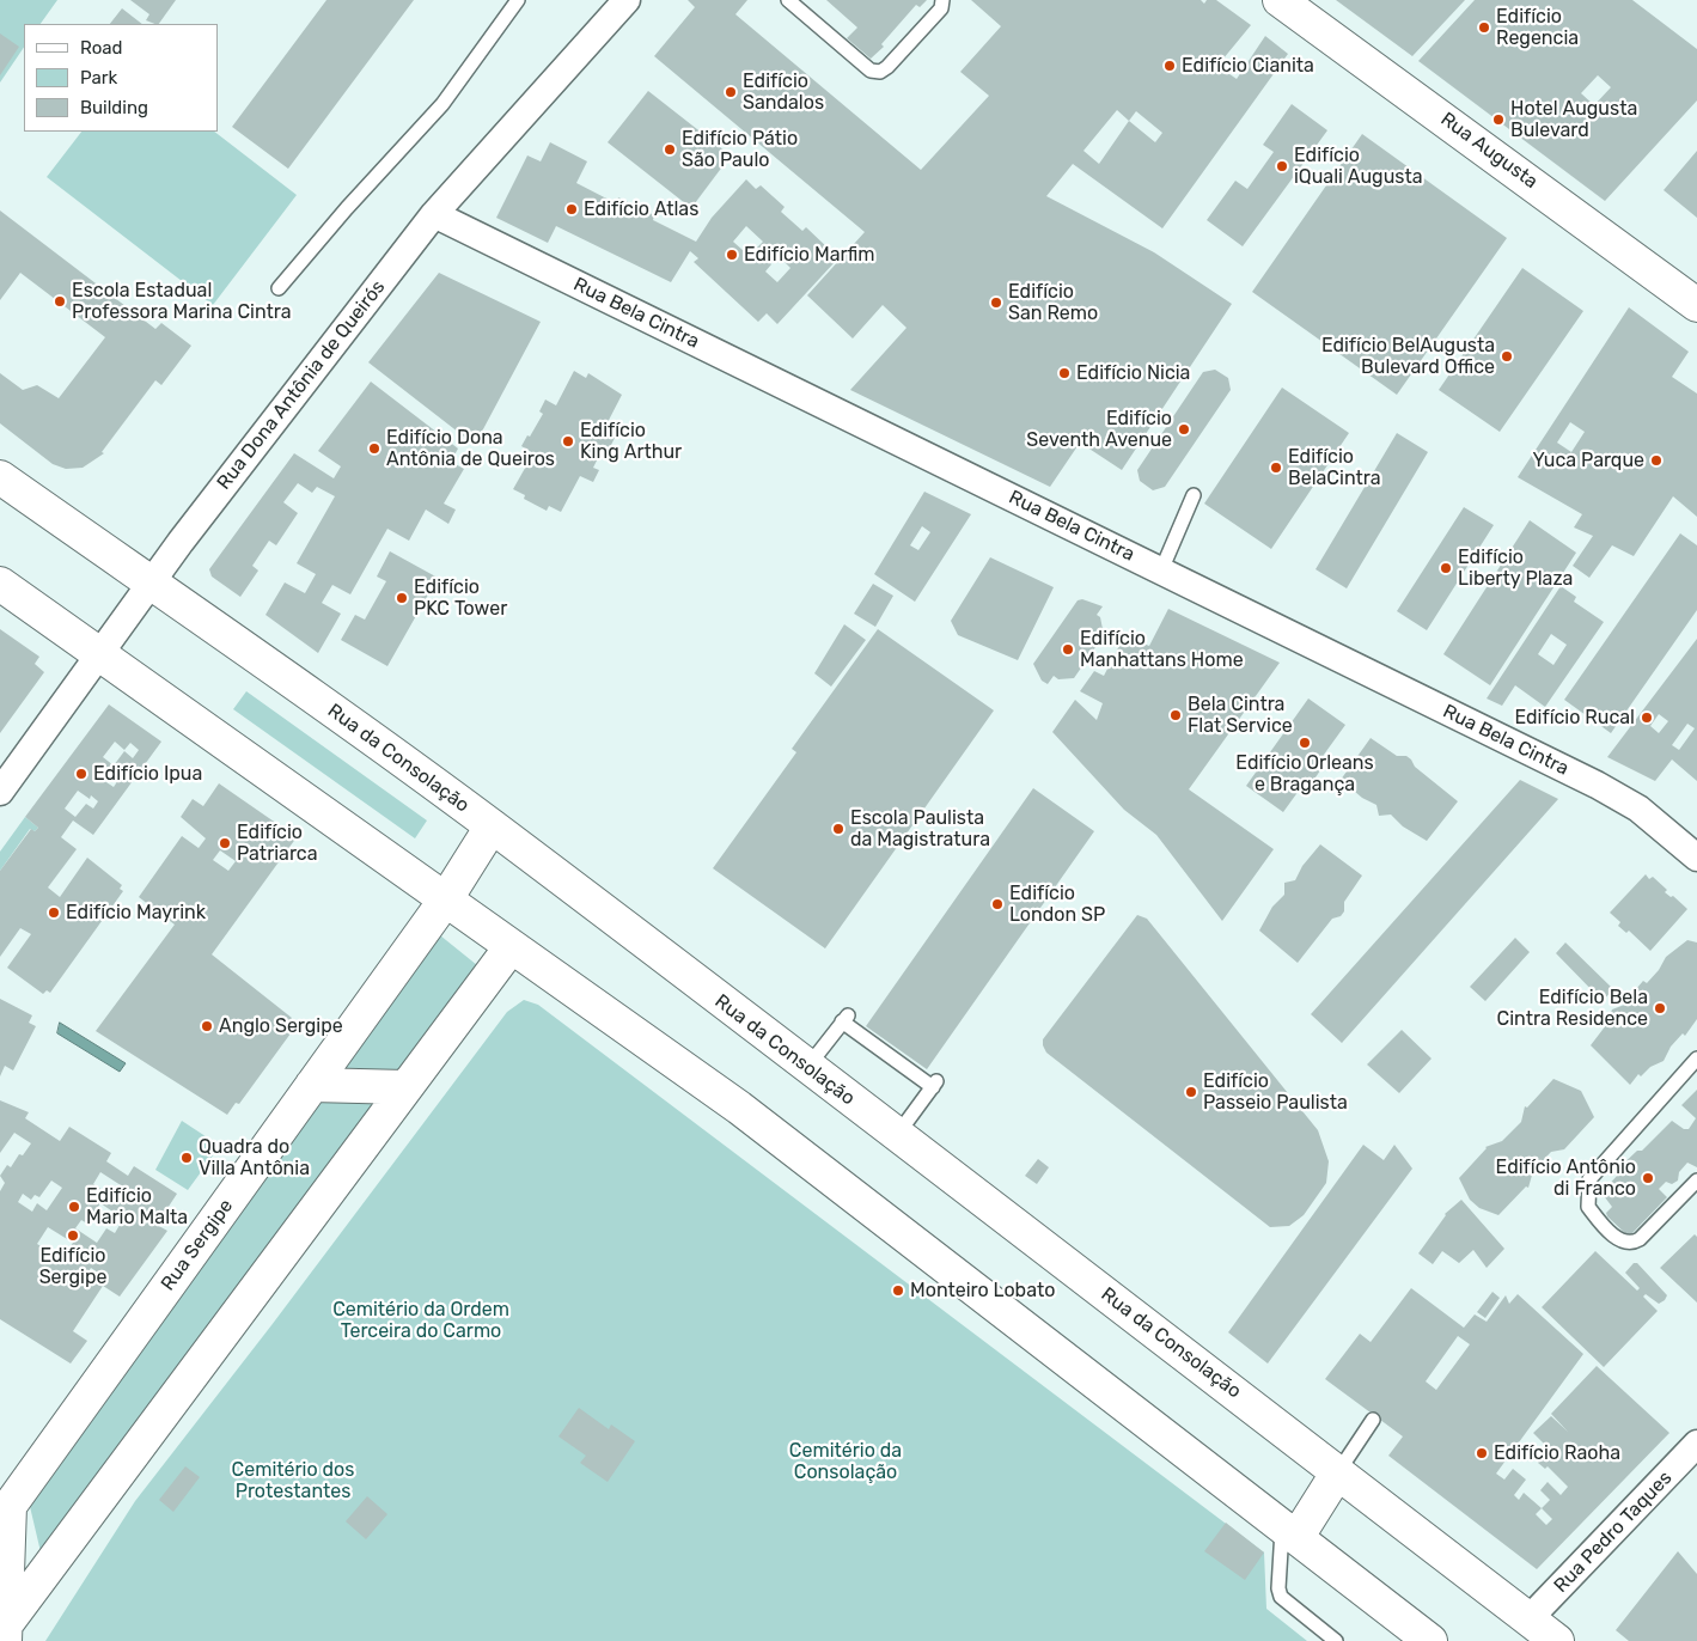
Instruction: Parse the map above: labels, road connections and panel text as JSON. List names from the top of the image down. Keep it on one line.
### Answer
{"streets":{"main road":["Rua Augusta","Rua da Consolação","Rua Sergipe"],"street":["Rua Bela Cintra","Rua Dona Antônia de Queirós","Rua Pedro Taques"]},"crossings":[["Rua Bela Cintra","Rua Dona Antônia de Queirós"],["Rua Dona Antônia de Queirós","Rua da Consolação"],["Rua da Consolação","Rua Sergipe"],["Rua da Consolação","Rua Pedro Taques"]],"parks":["Cemitério da Ordem Terceira do Carmo","Cemitério da Consolação","Cemitério dos Protestantes"],"places":["Edifício Regencia","Edifício Cianita","Edifício Sandalos","Hotel Augusta Bulevard","Edifício Pátio São Paulo","Edifício iQuali Augusta","Edifício Atlas","Edifício Marfim","Escola Estadual Professora Marina Cintra","Edifício San Remo","Edifício BelAugusta Bulevard Office","Edifício Nicia","Edifício Seventh Avenue","Edifício King Arthur","Edifício Dona Antônia de Queiros","Yuca Parque","Edifício BelaCintra","Edifício Liberty Plaza","Edifício PKC Tower","Edifício Manhattans Home","Bela Cintra Flat Service","Edifício Rucal","Edifício Orleans e Bragança","Edifício Ipua","Escola Paulista da Magistratura","Edifício Patriarca","Edifício London SP","Edifício Mayrink","Edifício Bela Cintra Residence","Anglo Sergipe","Edifício Passeio Paulista","Quadra do Villa Antônia","Edifício Antônio di Franco","Edifício Mario Malta","Edifício Sergipe","Monteiro Lobato","Edifício Raoha"],"legend":["Road","Park","Building"]}
